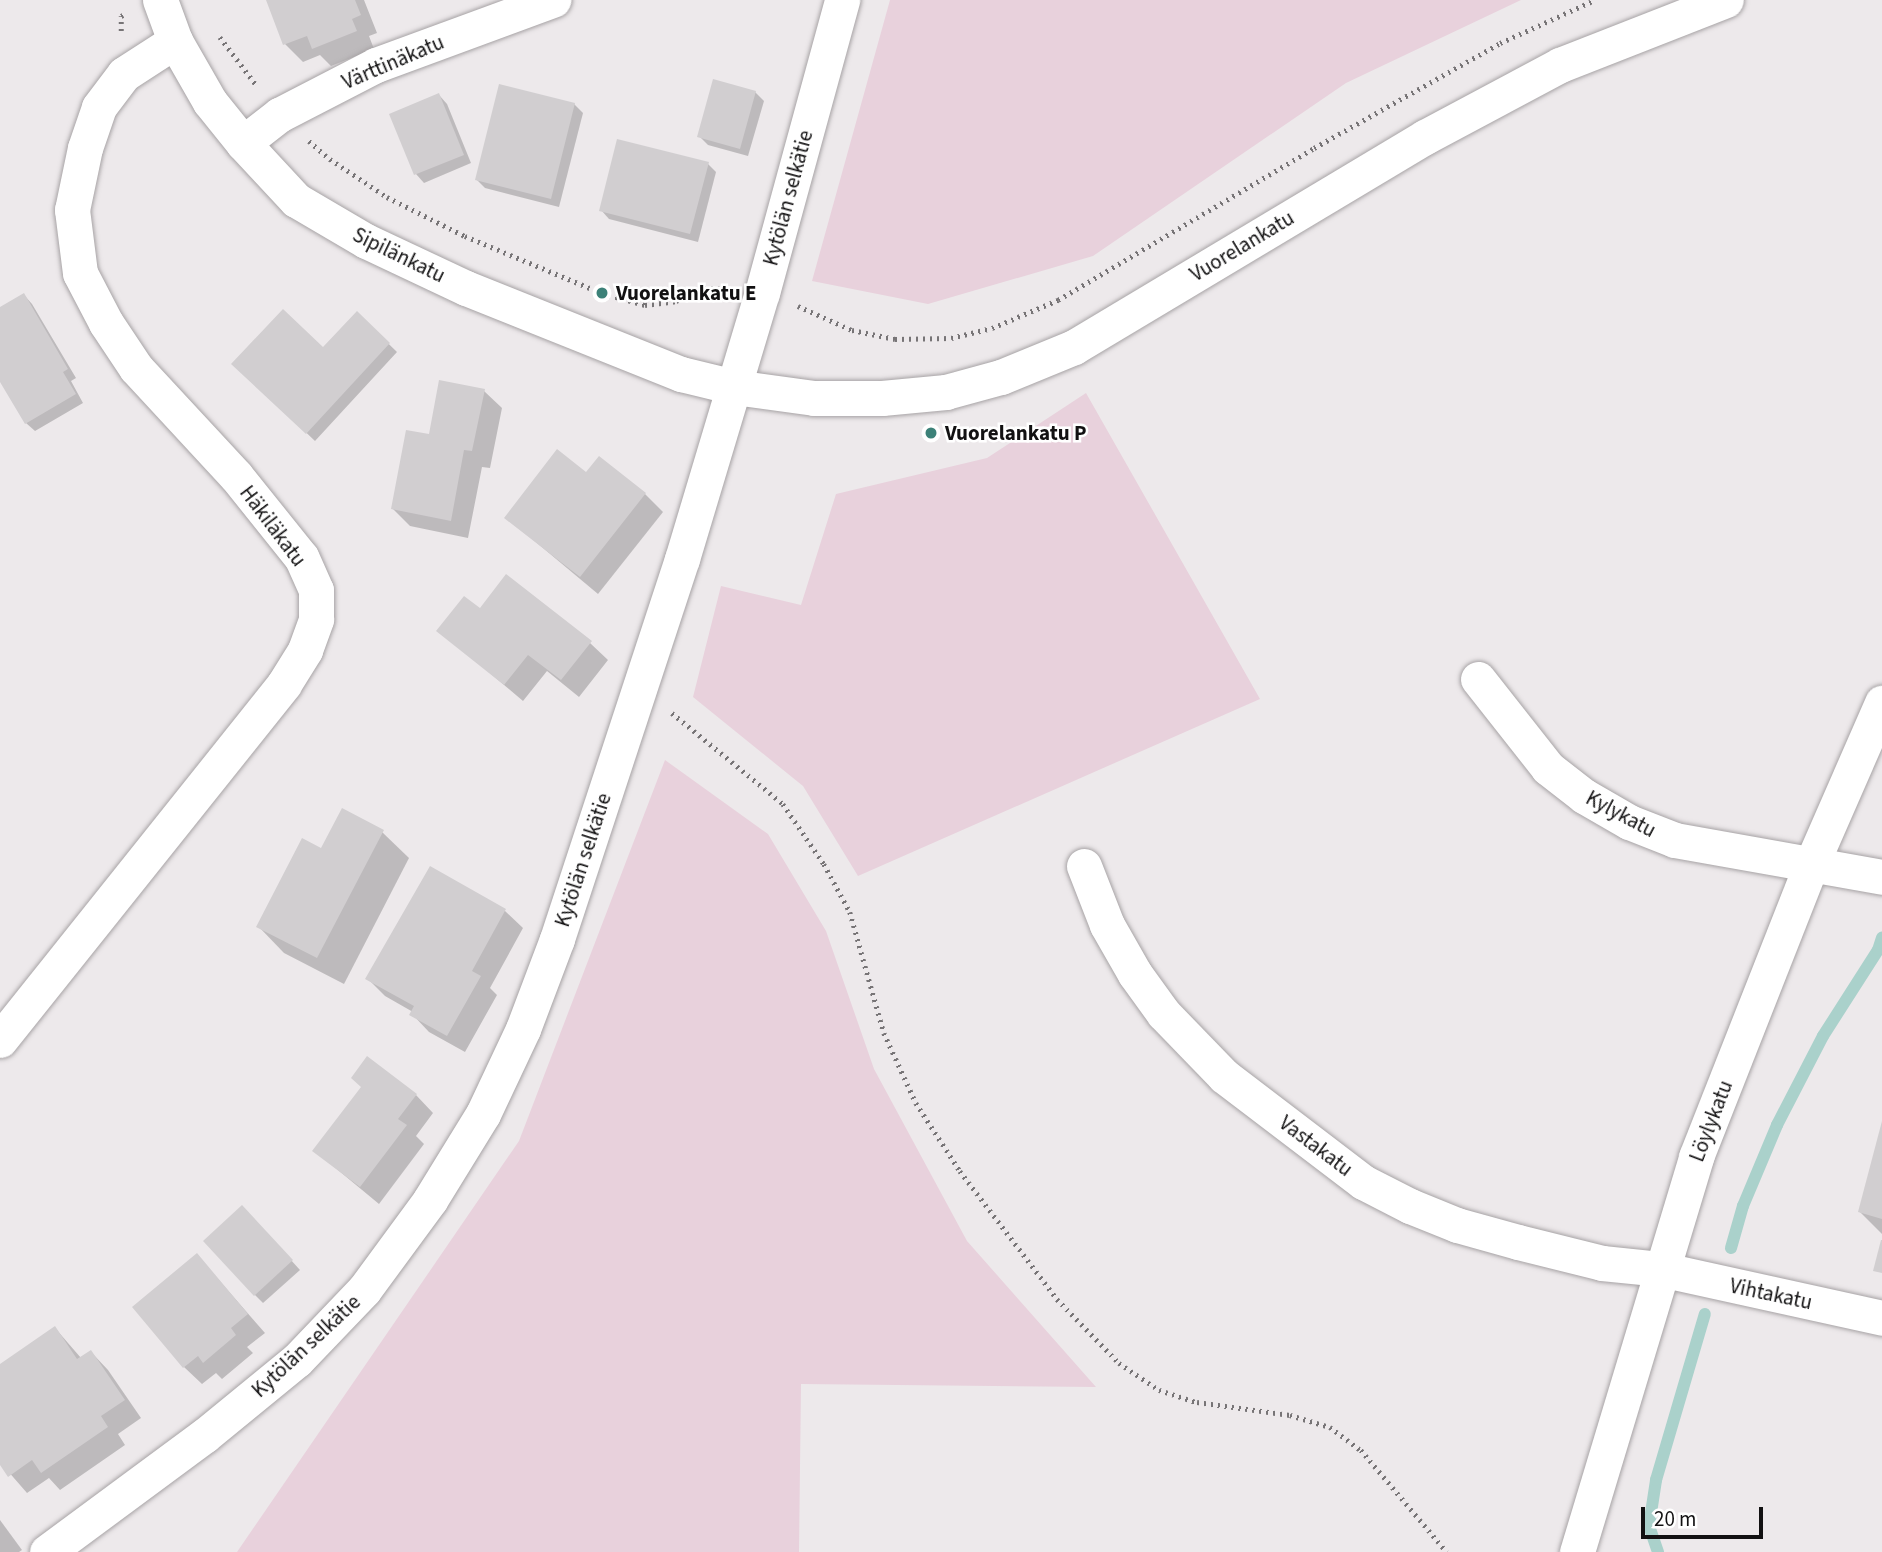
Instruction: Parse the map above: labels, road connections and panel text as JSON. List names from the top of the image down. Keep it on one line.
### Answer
{"streets":{"street":["Värttinäkatu","Kytölän selkätie","Vuorelankatu","Sipilänkatu","Häkiläkatu","Kylykatu","Löylykatu","Vastakatu","Vihtakatu"]},"crossings":[["Värttinäkatu","Sipilänkatu"],["Kytölän selkätie","Vuorelankatu"],["Kytölän selkätie","Sipilänkatu"],["Vuorelankatu","Sipilänkatu"],["Sipilänkatu","Häkiläkatu"],["Kylykatu","Löylykatu"],["Löylykatu","Vastakatu"],["Löylykatu","Vihtakatu"],["Vastakatu","Vihtakatu"]],"places":["Vuorelankatu E","Vuorelankatu P"],"scale_bar":"20 m"}
